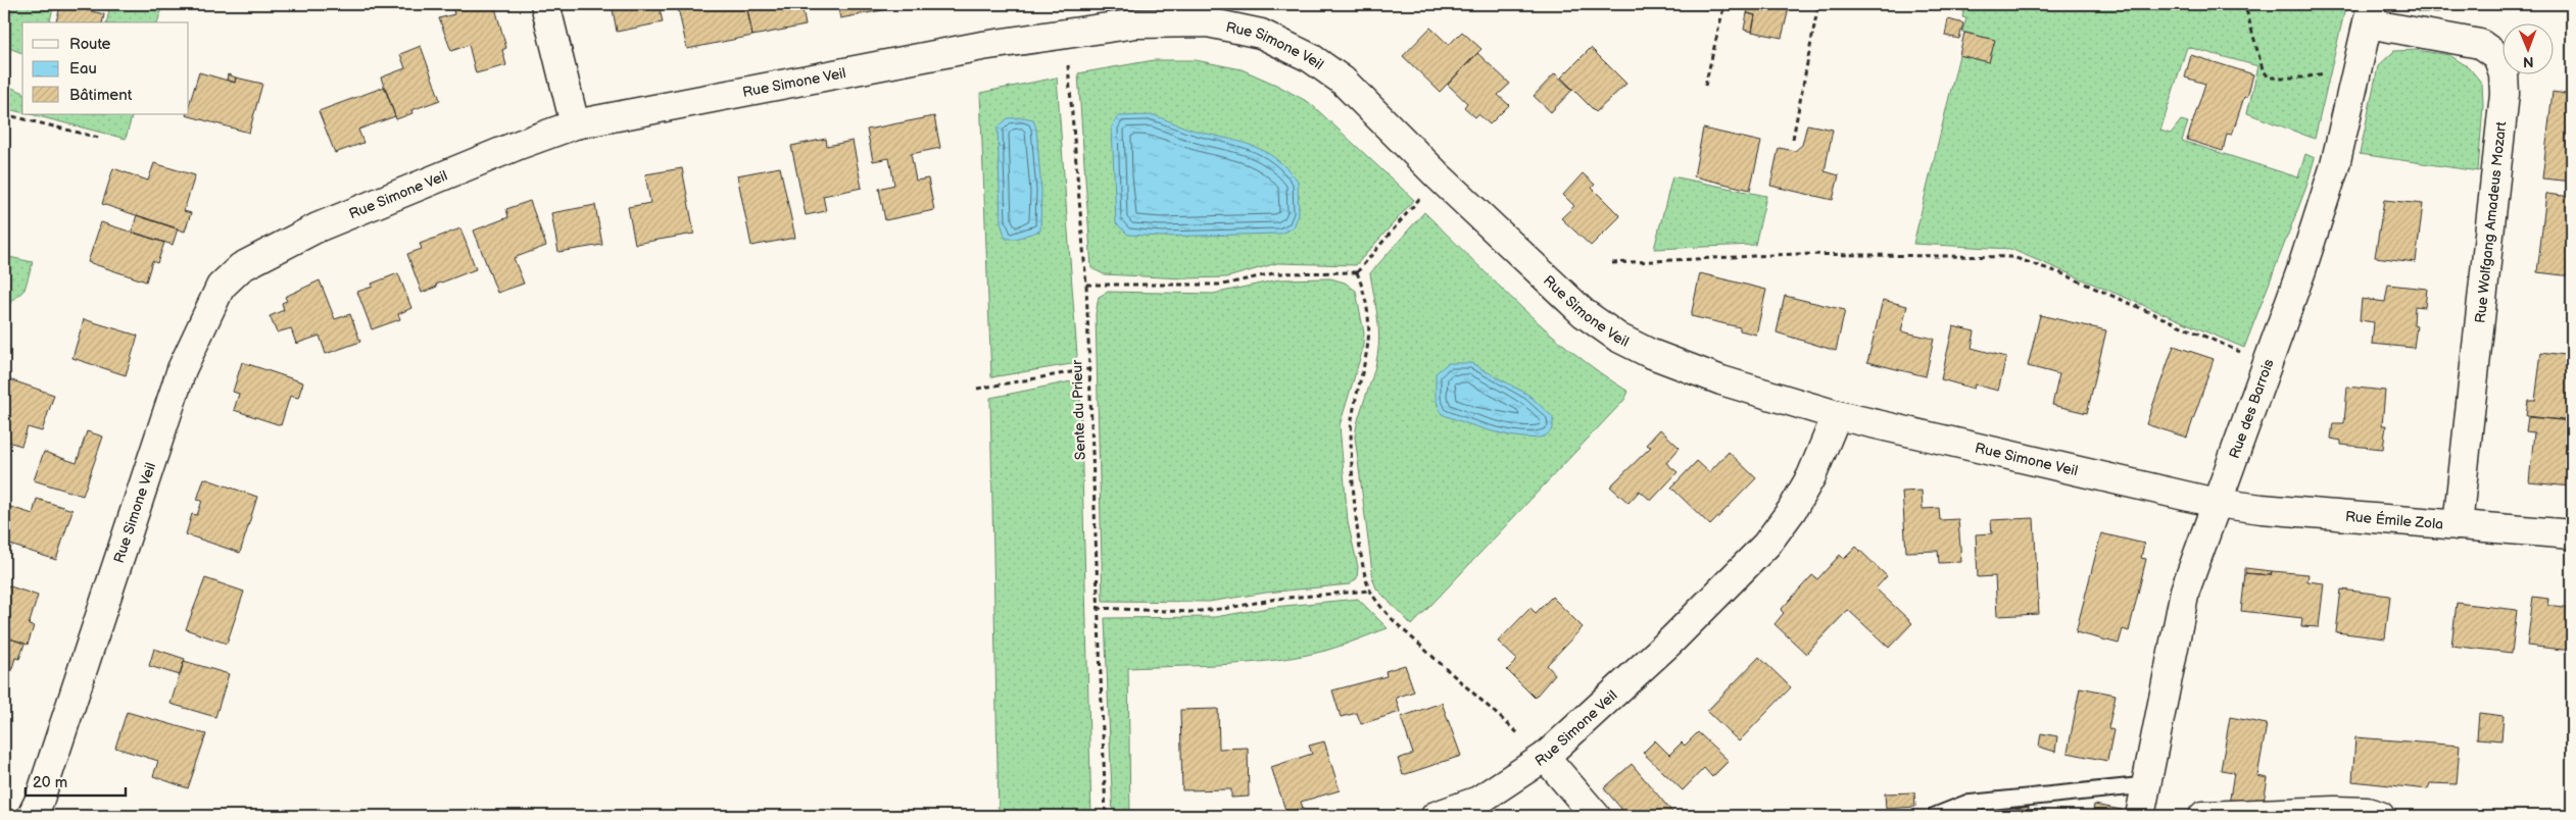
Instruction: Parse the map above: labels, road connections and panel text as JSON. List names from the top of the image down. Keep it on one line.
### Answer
{"streets":{"street":["Rue Simone Veil","Rue Wolfgang Amadeus Mozart","Rue des Barrois","Rue Émile Zola"],"path":["Sente du Prieur"]},"crossings":[["Rue Simone Veil","Rue des Barrois"],["Rue Simone Veil","Sente du Prieur"],["Rue Simone Veil","Rue Émile Zola"],["Rue Wolfgang Amadeus Mozart","Rue des Barrois"],["Rue Wolfgang Amadeus Mozart","Rue Émile Zola"],["Rue des Barrois","Rue Émile Zola"]],"legend":["Route","Eau","Bâtiment"],"scale_bar":"20 m","north":"bottom"}
